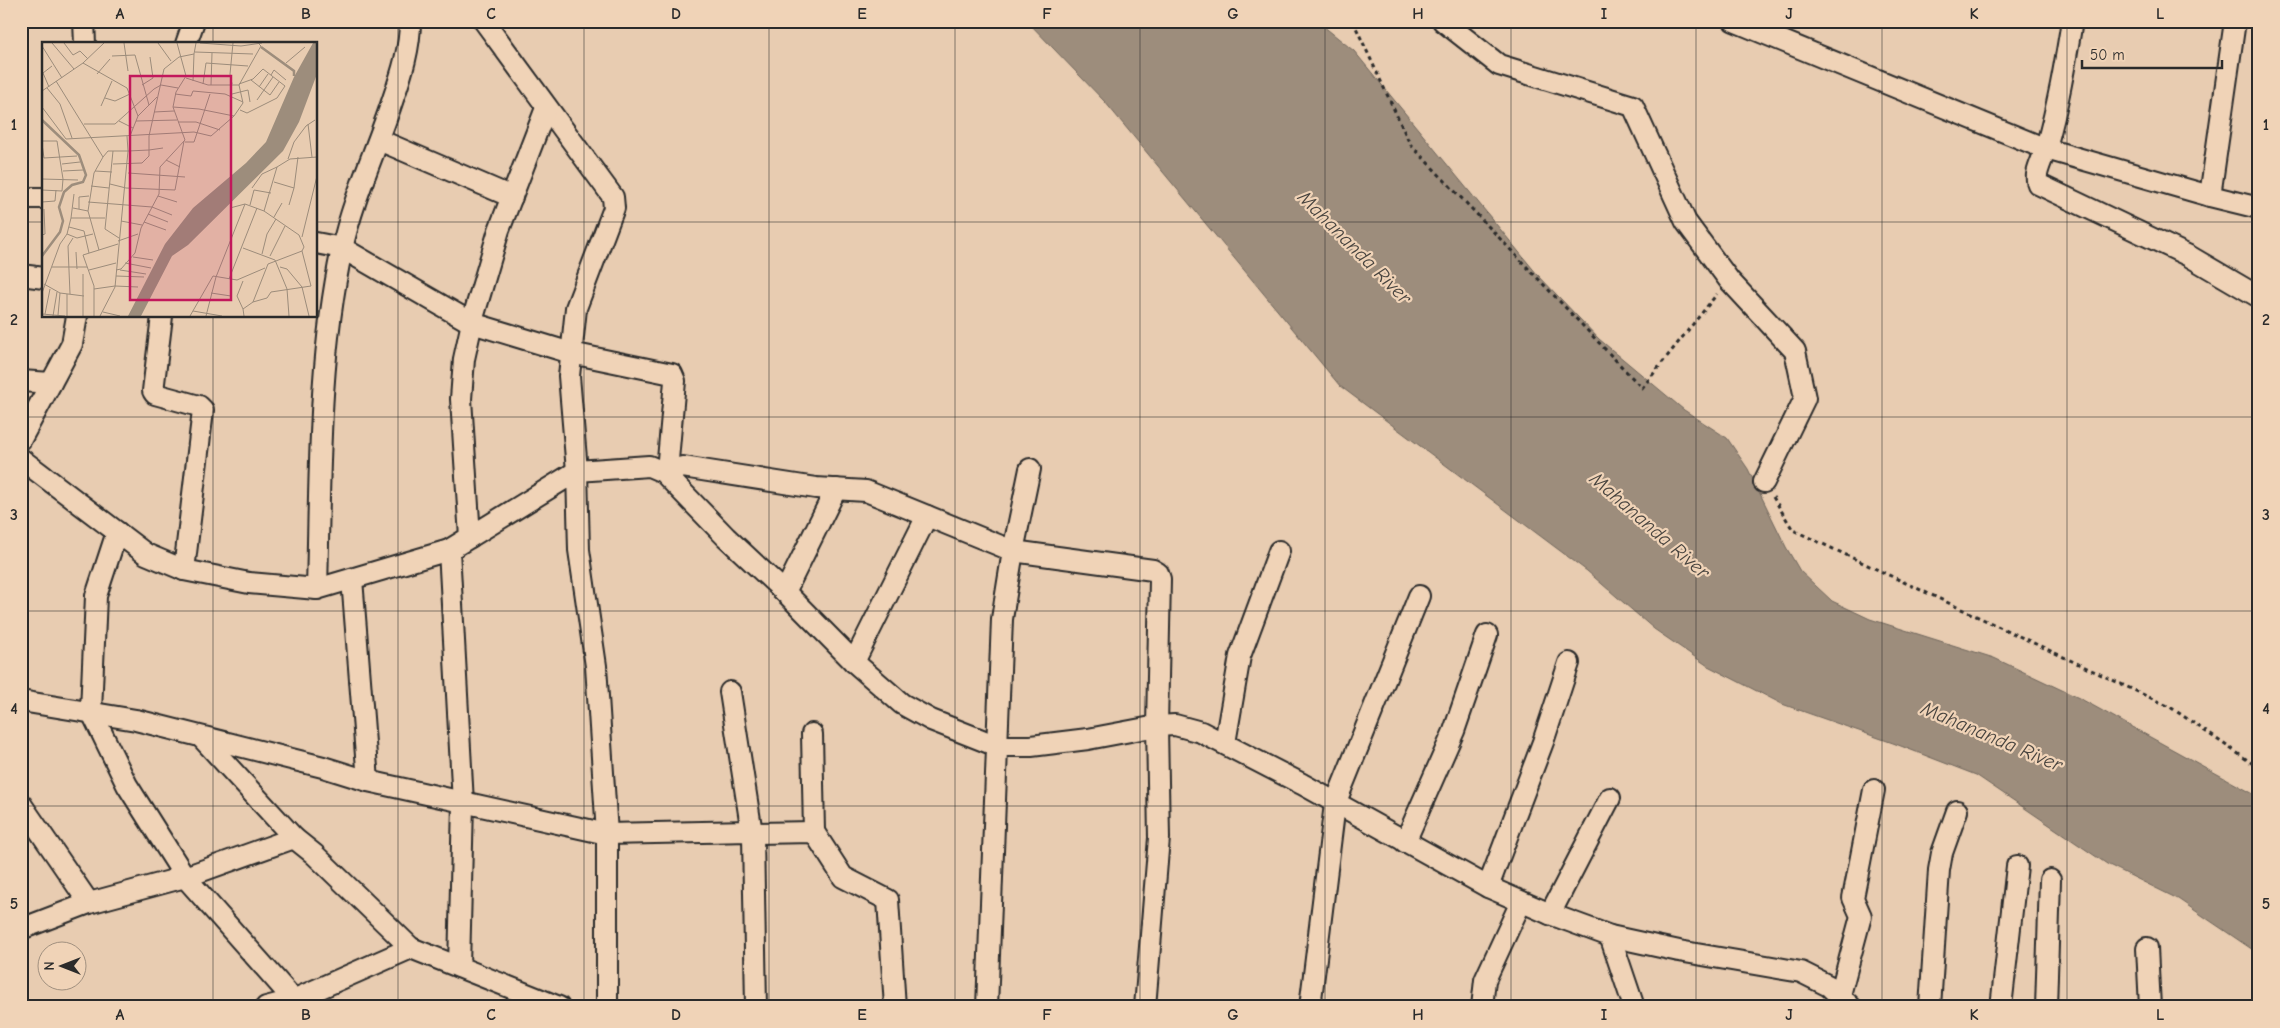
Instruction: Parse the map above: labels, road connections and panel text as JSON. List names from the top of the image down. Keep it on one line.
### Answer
{"water":["Mahananda River"],"scale_bar":"50 m","north":"left","grid":{"columns":["A","B","C","D","E","F","G","H","I","J","K","L"],"rows":["1","2","3","4","5"]}}
